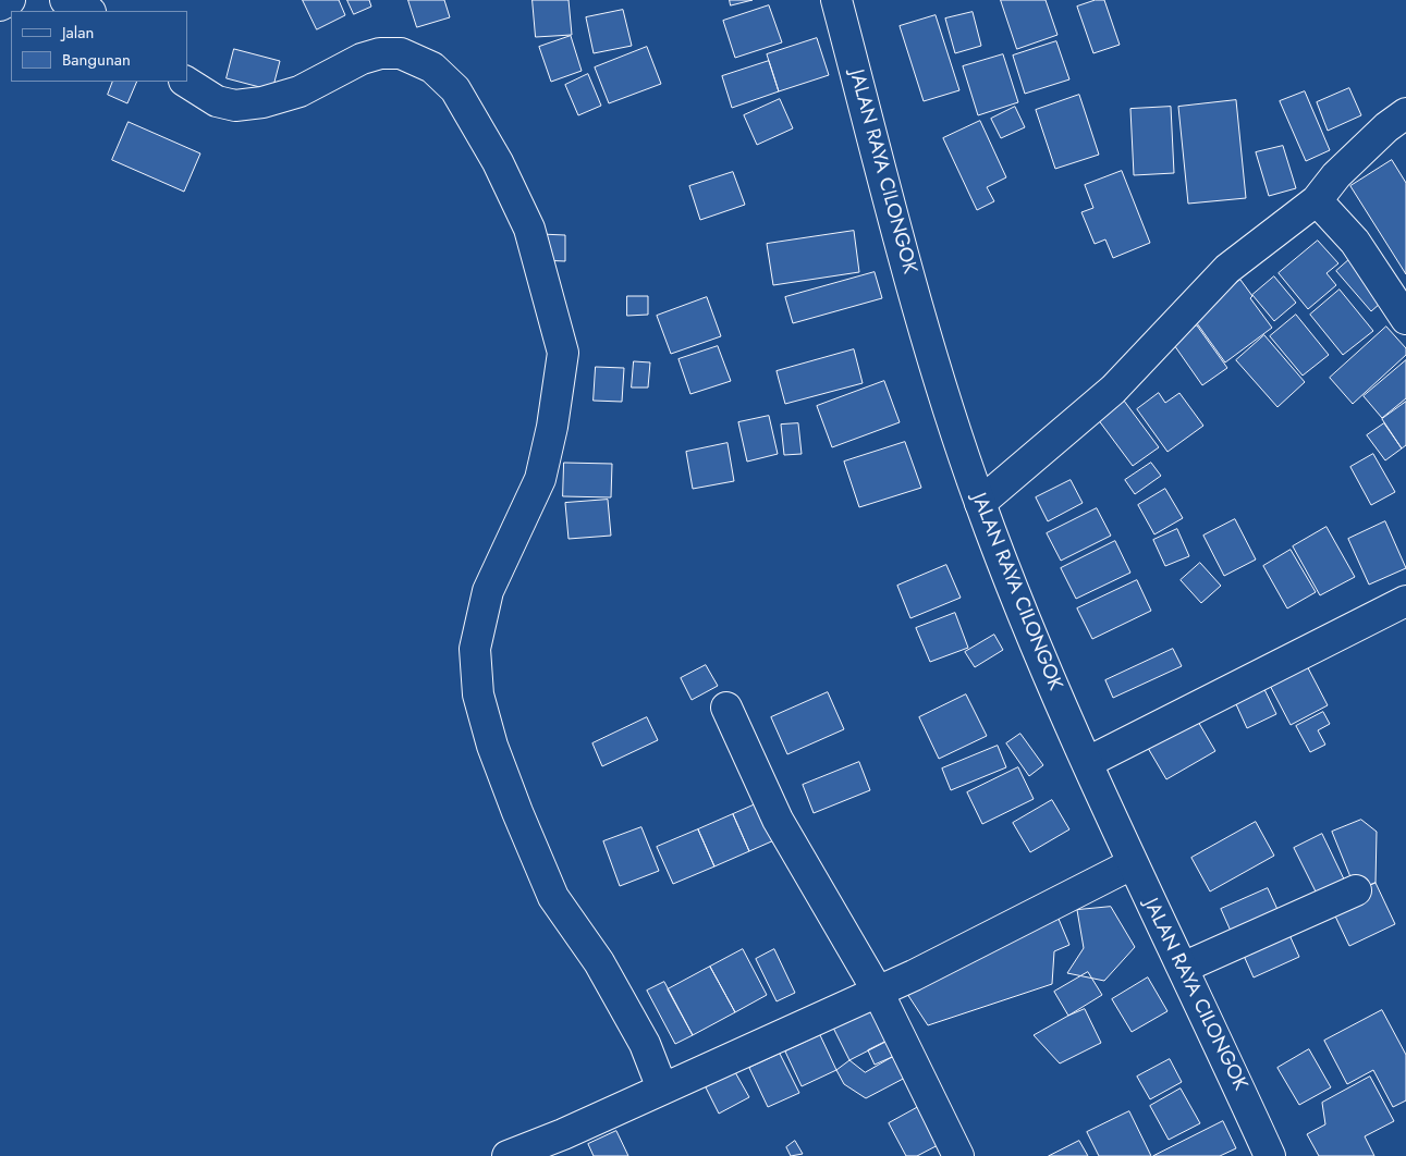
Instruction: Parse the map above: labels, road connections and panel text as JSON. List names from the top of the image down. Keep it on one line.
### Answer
{"streets":{"main road":["JALAN RAYA CILONGOK"]},"legend":["Jalan","Bangunan"]}
